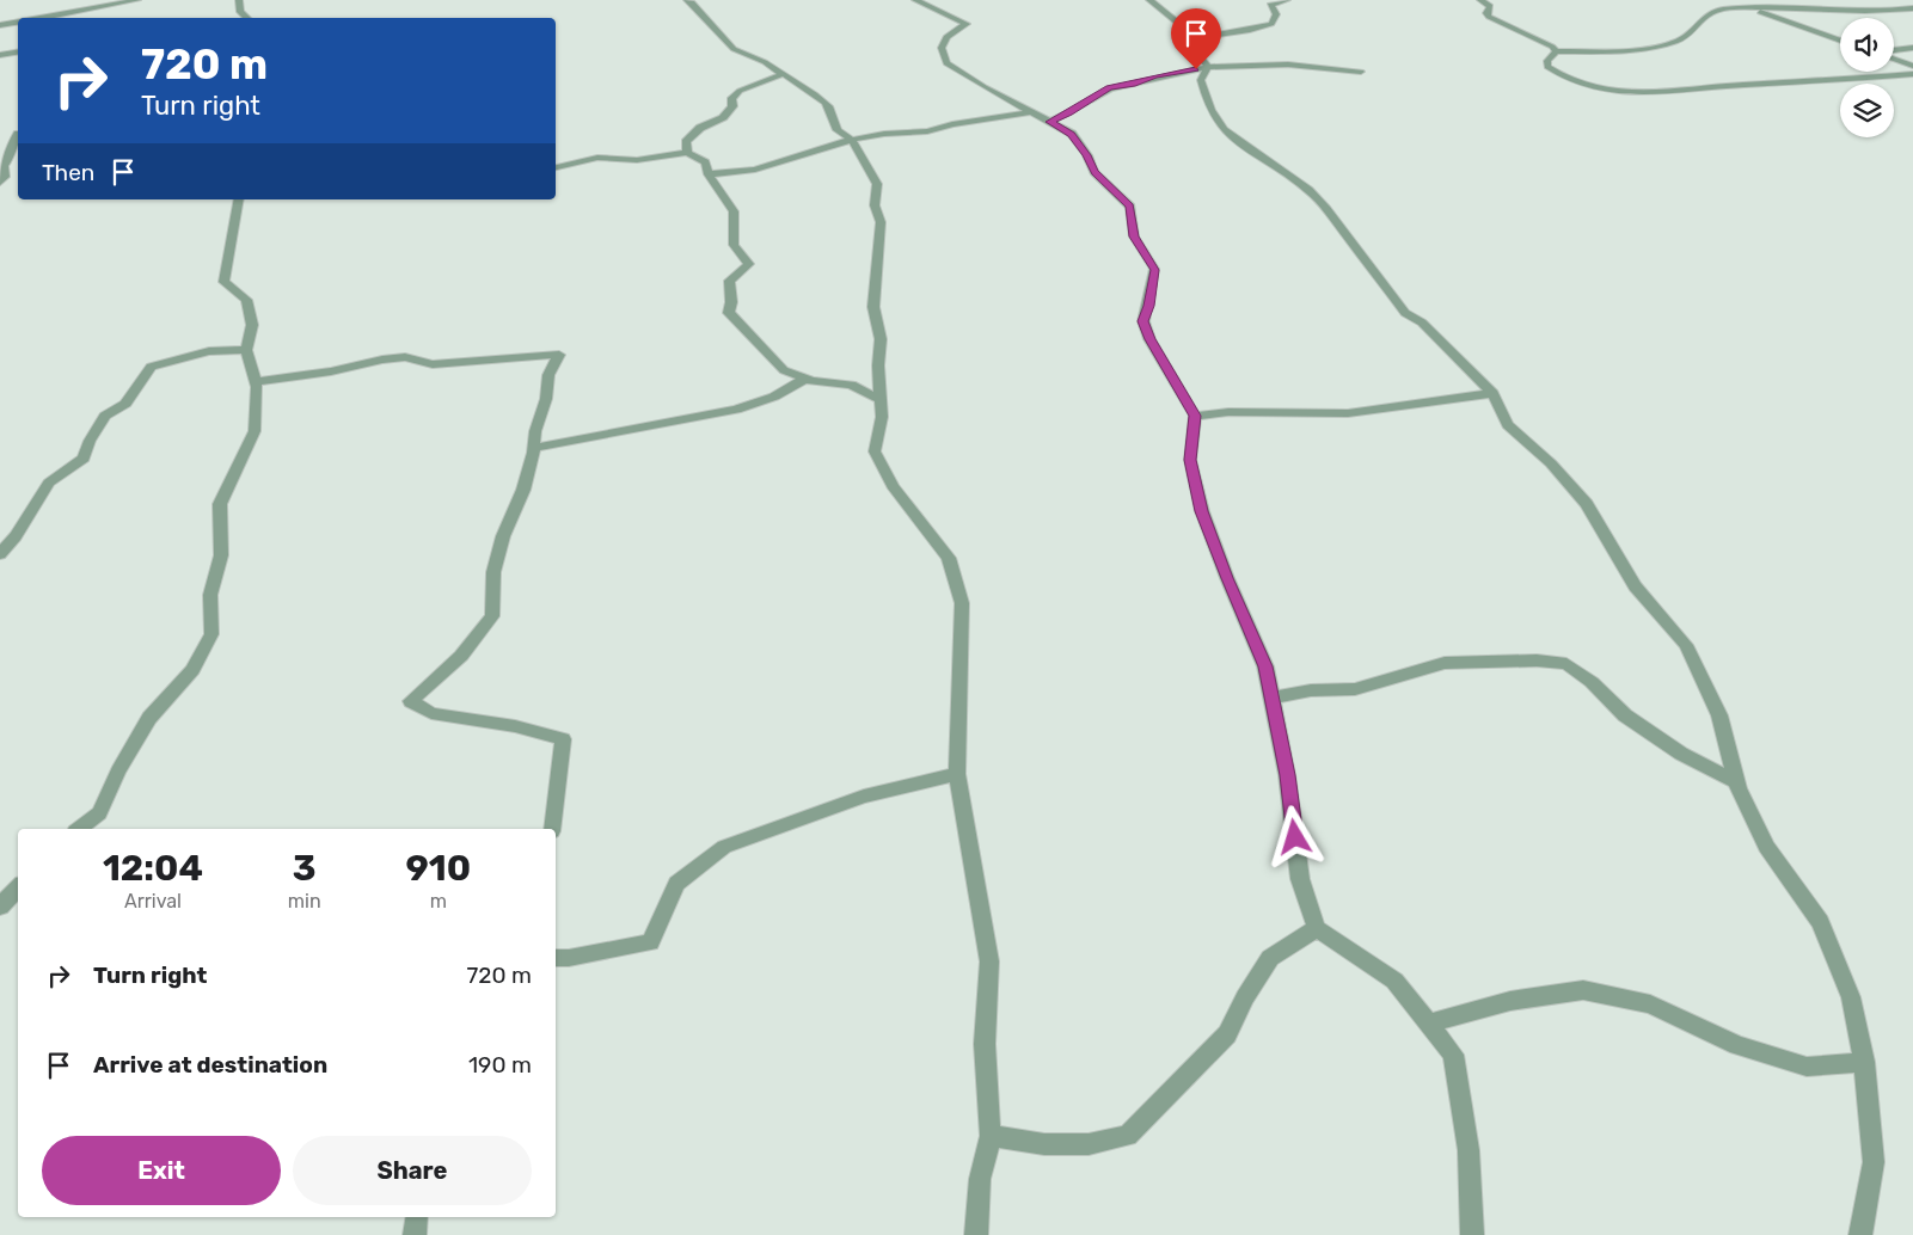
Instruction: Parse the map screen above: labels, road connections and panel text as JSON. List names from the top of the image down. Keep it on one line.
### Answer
{"page":{"turn":["720 m","Turn right"],"then":"Then","eta":["12:04","Arrival","3","min","910","m"],"list":[{"name":"Turn right","value":"720 m"},{"name":"Arrive at destination","value":"190 m"}],"buttons":["Exit","Share"]}}
